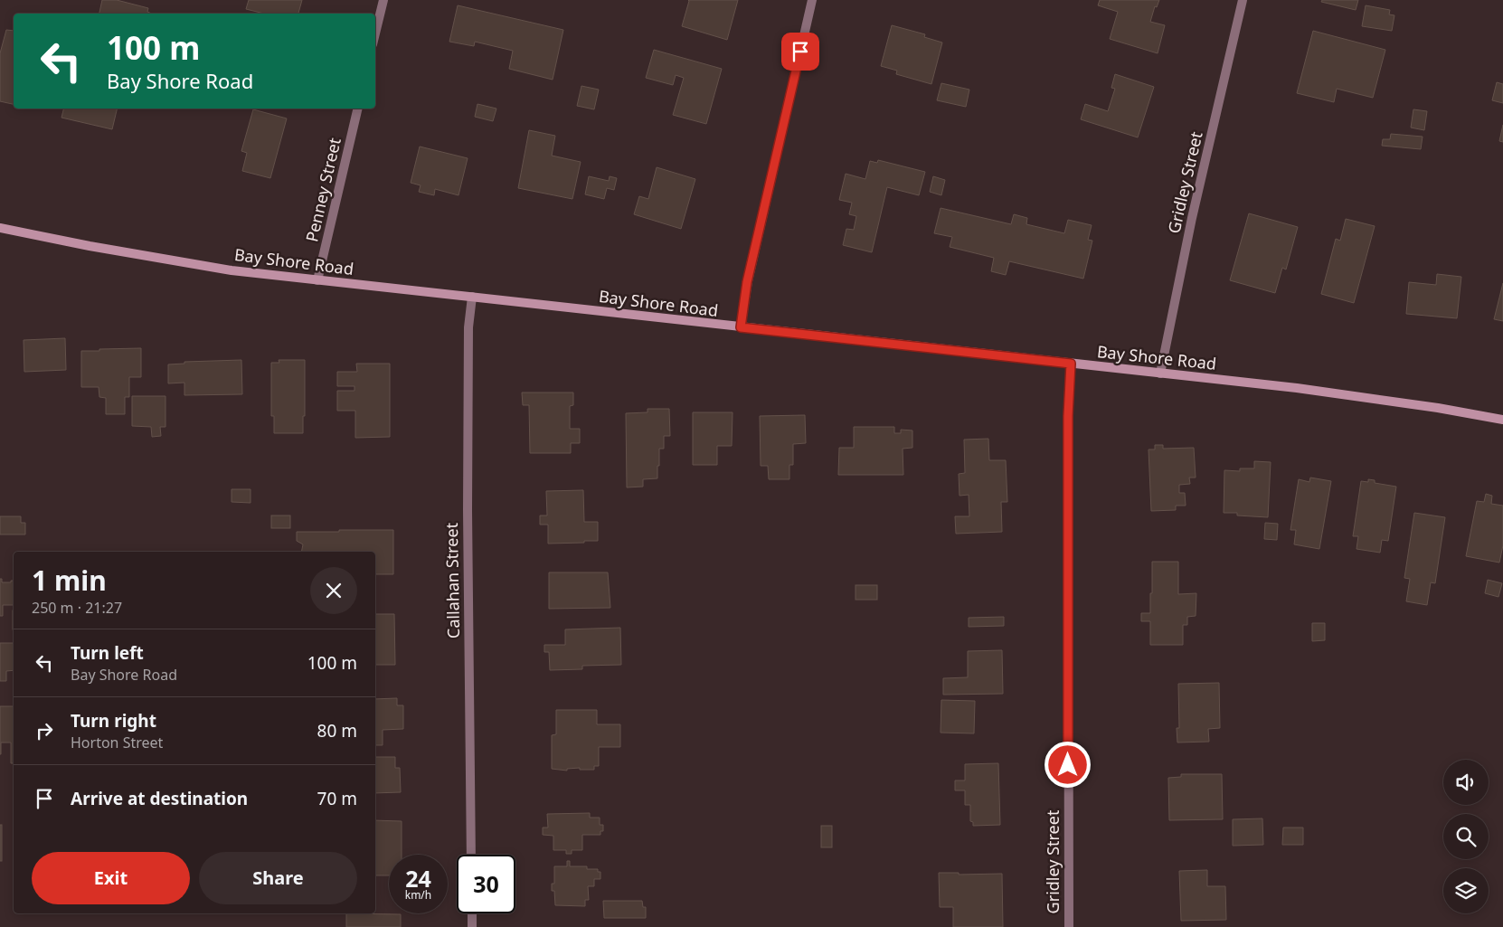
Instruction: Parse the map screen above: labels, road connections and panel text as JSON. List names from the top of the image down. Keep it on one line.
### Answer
{"streets":{"main road":["Bay Shore Road"],"street":["Gridley Street","Penney Street","Callahan Street"]},"crossings":[["Gridley Street","Bay Shore Road"],["Penney Street","Bay Shore Road"],["Bay Shore Road","Callahan Street"]],"page":{"turn":["100 m","Bay Shore Road"],"heading":["1 min","250 m · 21:27"],"list":[{"name":"Turn left","note":"Bay Shore Road","value":"100 m"},{"name":"Turn right","note":"Horton Street","value":"80 m"},{"name":"Arrive at destination","value":"70 m"}],"buttons":["Exit","Share"],"speed":"24 km/h","limit":"30"}}
